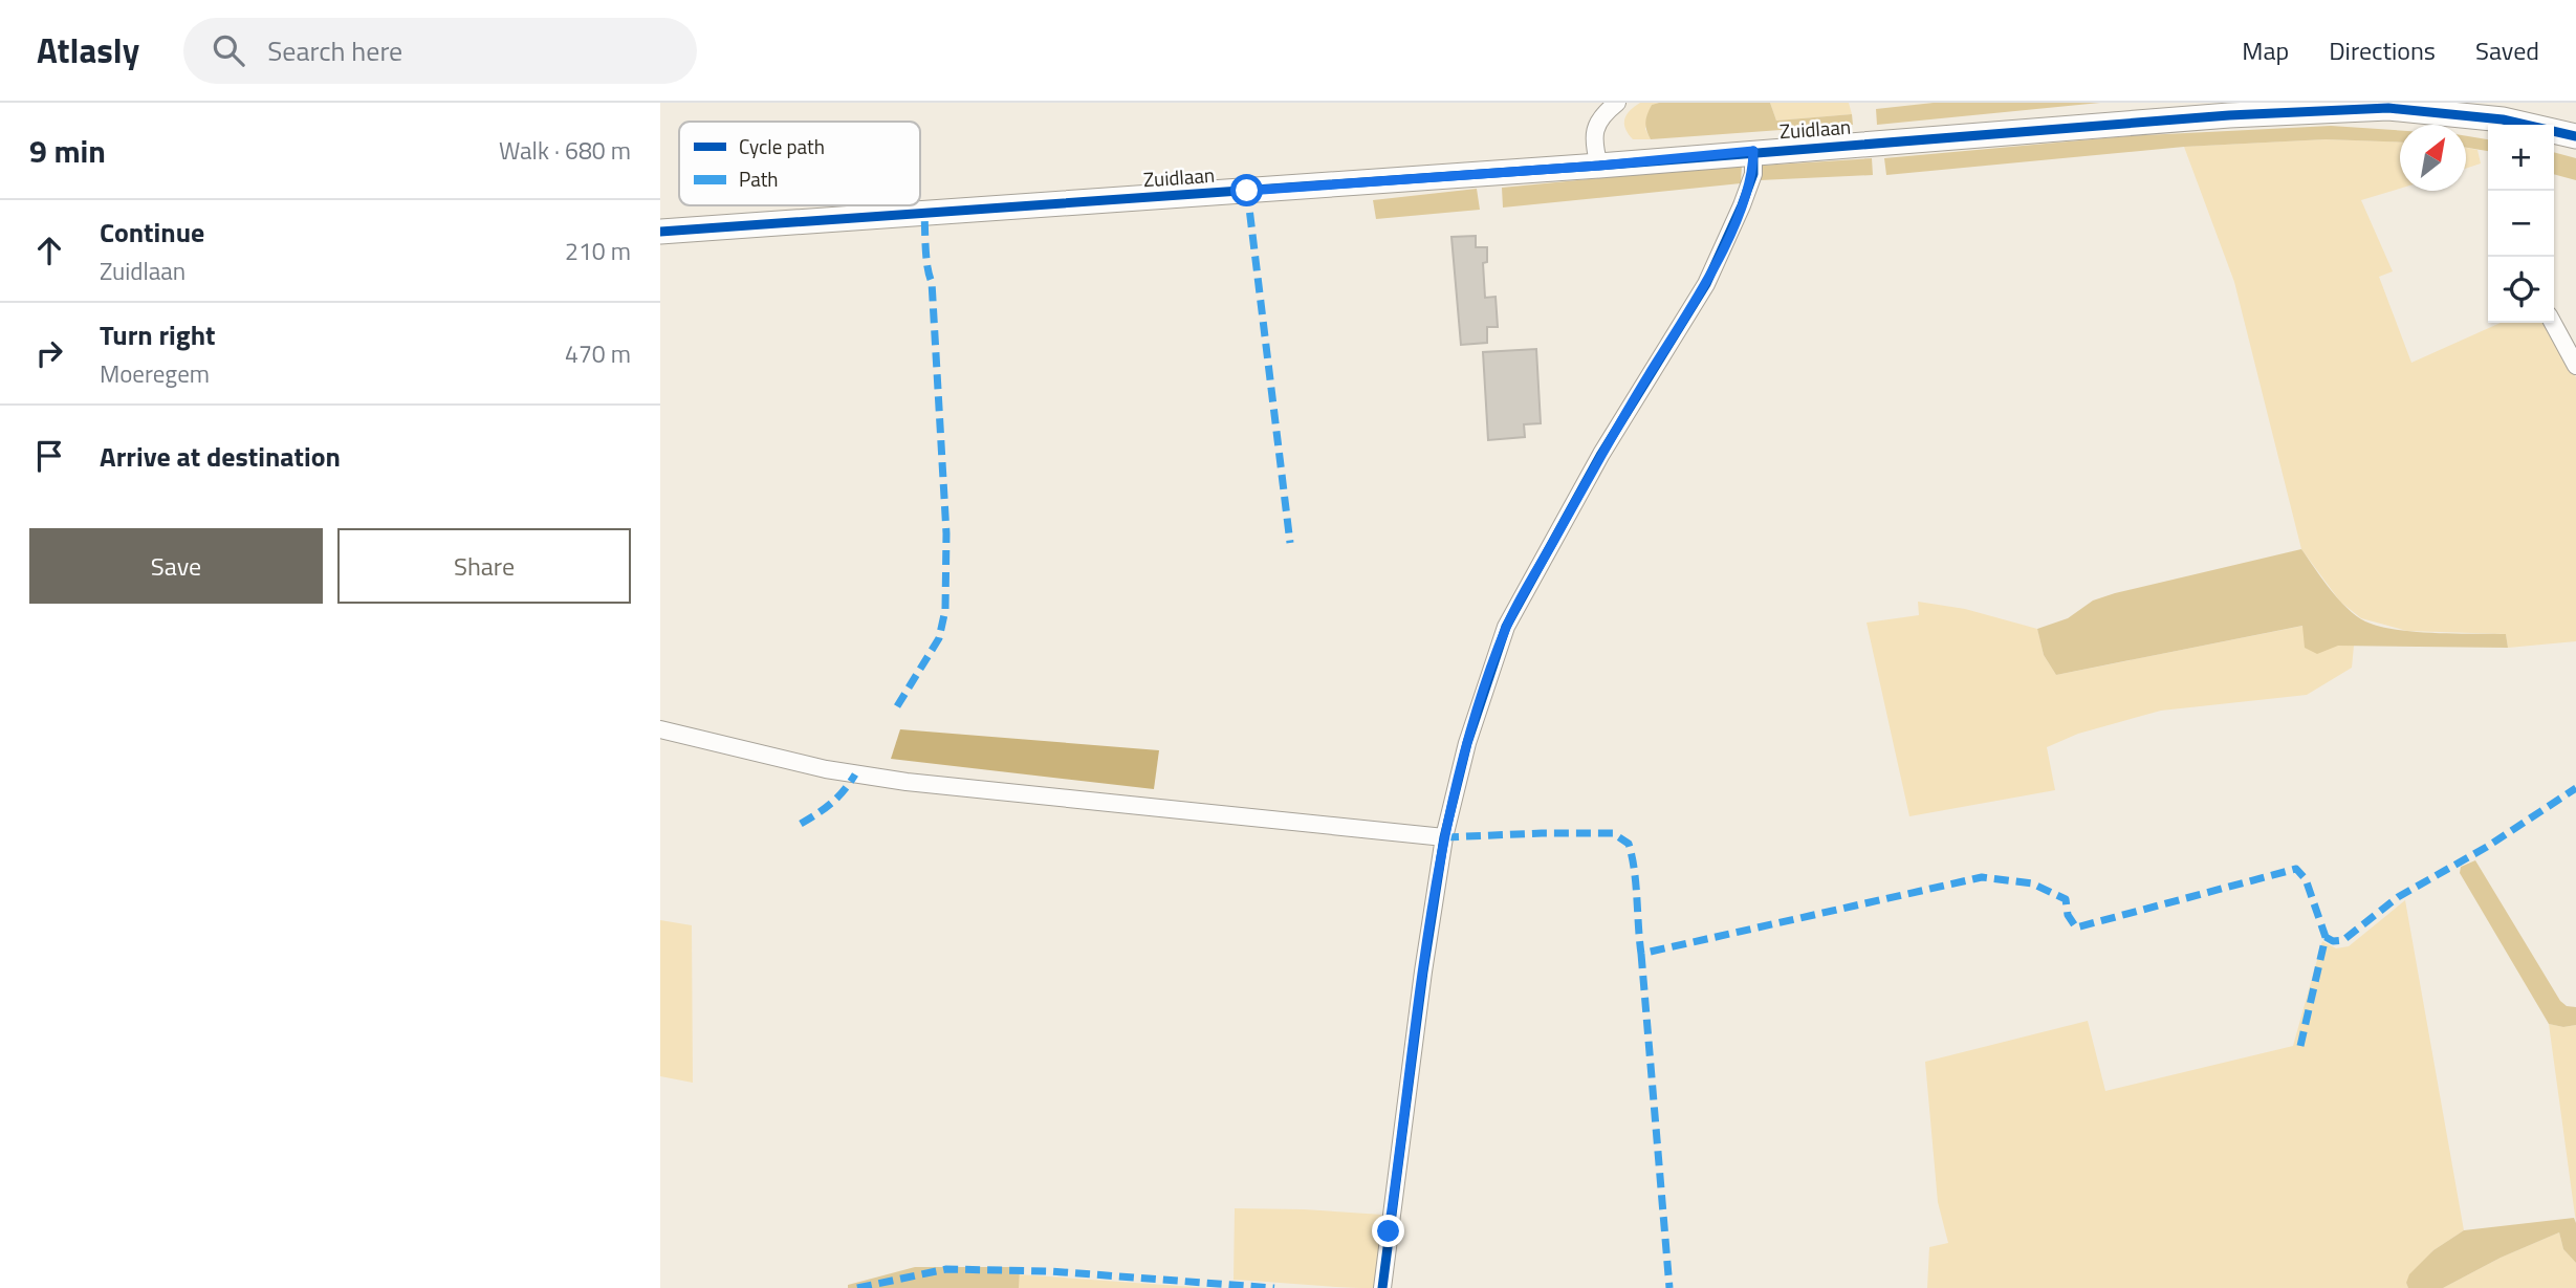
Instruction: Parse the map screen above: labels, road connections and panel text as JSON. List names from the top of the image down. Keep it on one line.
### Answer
{"streets":{"main road":["Zuidlaan"]},"legend":["Cycle path","Path"],"north":"top right","page":{"header":"Atlasly","search":"Search here","nav":["Map","Directions","Saved"],"heading":["9 min","Walk · 680 m"],"map_buttons":["+","−"],"list":[["Continue","Zuidlaan","210 m"],["Turn right","Moeregem","470 m"],"Arrive at destination"],"buttons":["Save","Share"]}}
